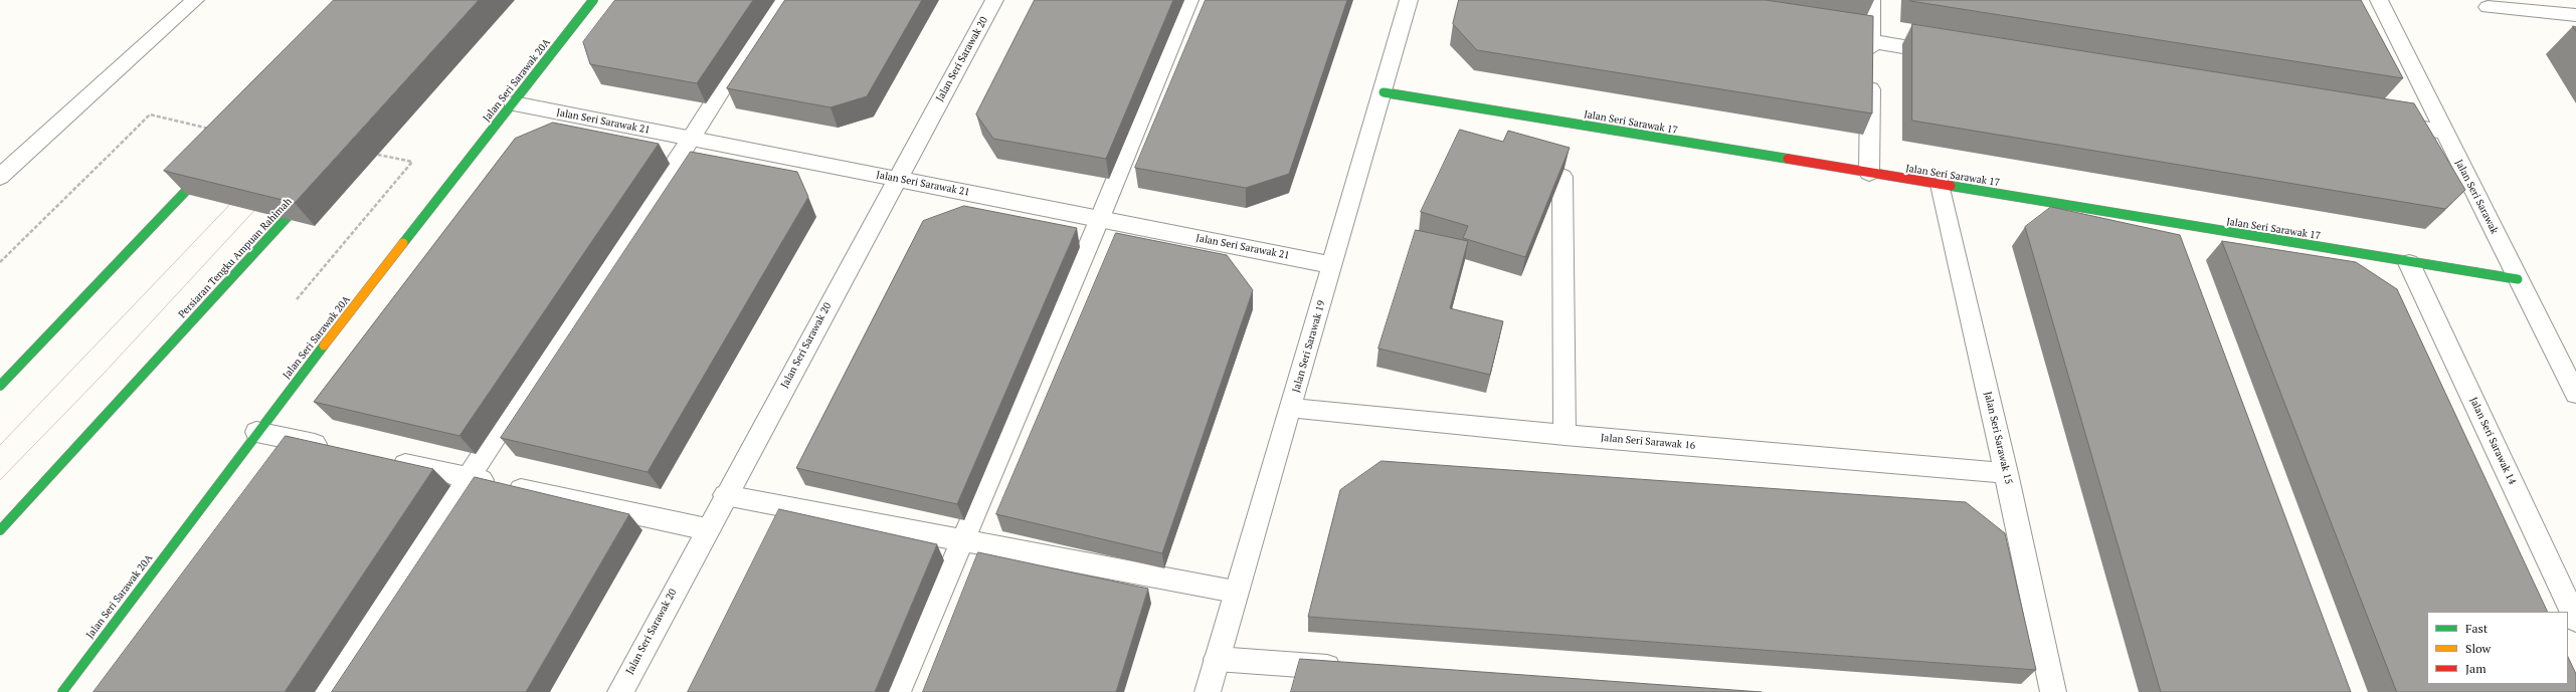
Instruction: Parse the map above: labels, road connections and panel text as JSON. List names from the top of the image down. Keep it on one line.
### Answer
{"streets":{"main road":["Jalan Seri Sarawak 20A","Jalan Seri Sarawak 17","Persiaran Tengku Ampuan Rahimah"],"street":["Jalan Seri Sarawak 20","Jalan Seri Sarawak 21","Jalan Seri Sarawak","Jalan Seri Sarawak 19","Jalan Seri Sarawak 15","Jalan Seri Sarawak 14","Jalan Seri Sarawak 16"]},"crossings":[["Jalan Seri Sarawak 20","Jalan Seri Sarawak 21"],["Jalan Seri Sarawak 20A","Jalan Seri Sarawak 21"],["Jalan Seri Sarawak 21","Jalan Seri Sarawak 19"],["Jalan Seri Sarawak 17","Jalan Seri Sarawak"],["Jalan Seri Sarawak 17","Jalan Seri Sarawak 19"],["Jalan Seri Sarawak 17","Jalan Seri Sarawak 15"],["Jalan Seri Sarawak 17","Jalan Seri Sarawak 14"],["Jalan Seri Sarawak 19","Jalan Seri Sarawak 16"],["Jalan Seri Sarawak 15","Jalan Seri Sarawak 16"]],"legend":["Fast","Slow","Jam"]}
